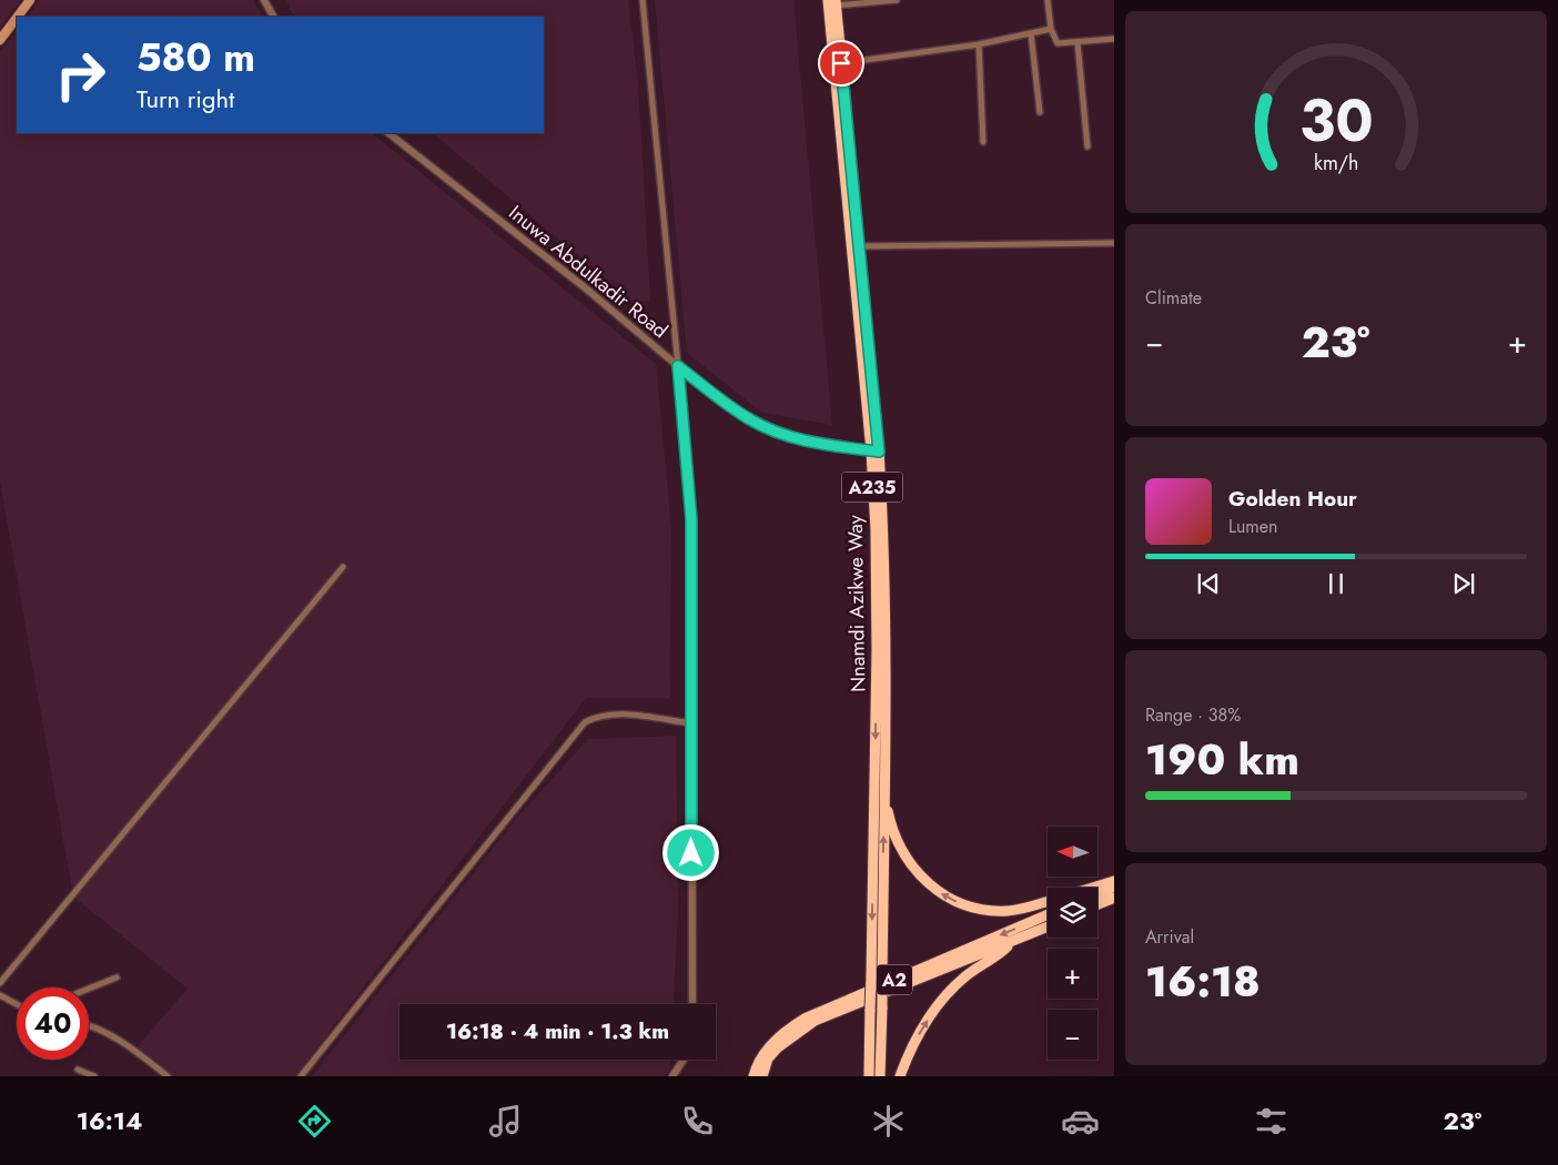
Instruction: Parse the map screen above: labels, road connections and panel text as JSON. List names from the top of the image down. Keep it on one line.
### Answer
{"streets":{"highway":["A235","Nnamdi Azikwe Way","A2"],"street":["Inuwa Abdulkadir Road"]},"crossings":[["Inuwa Abdulkadir Road","Nnamdi Azikwe Way"]],"north":"left","page":{"turn":["580 m","Turn right"],"tile":["Climate",["Range · 38%","190 km"],["Arrival","16:18"]],"heat":["−","23°","+"],"song":["Golden Hour","Lumen"],"map_buttons":["+","−"],"limit":"40","trip":"16:18 · 4 min · 1.3 km","tabs":["16:14","23°"],"gauge":["30","km/h"]}}
